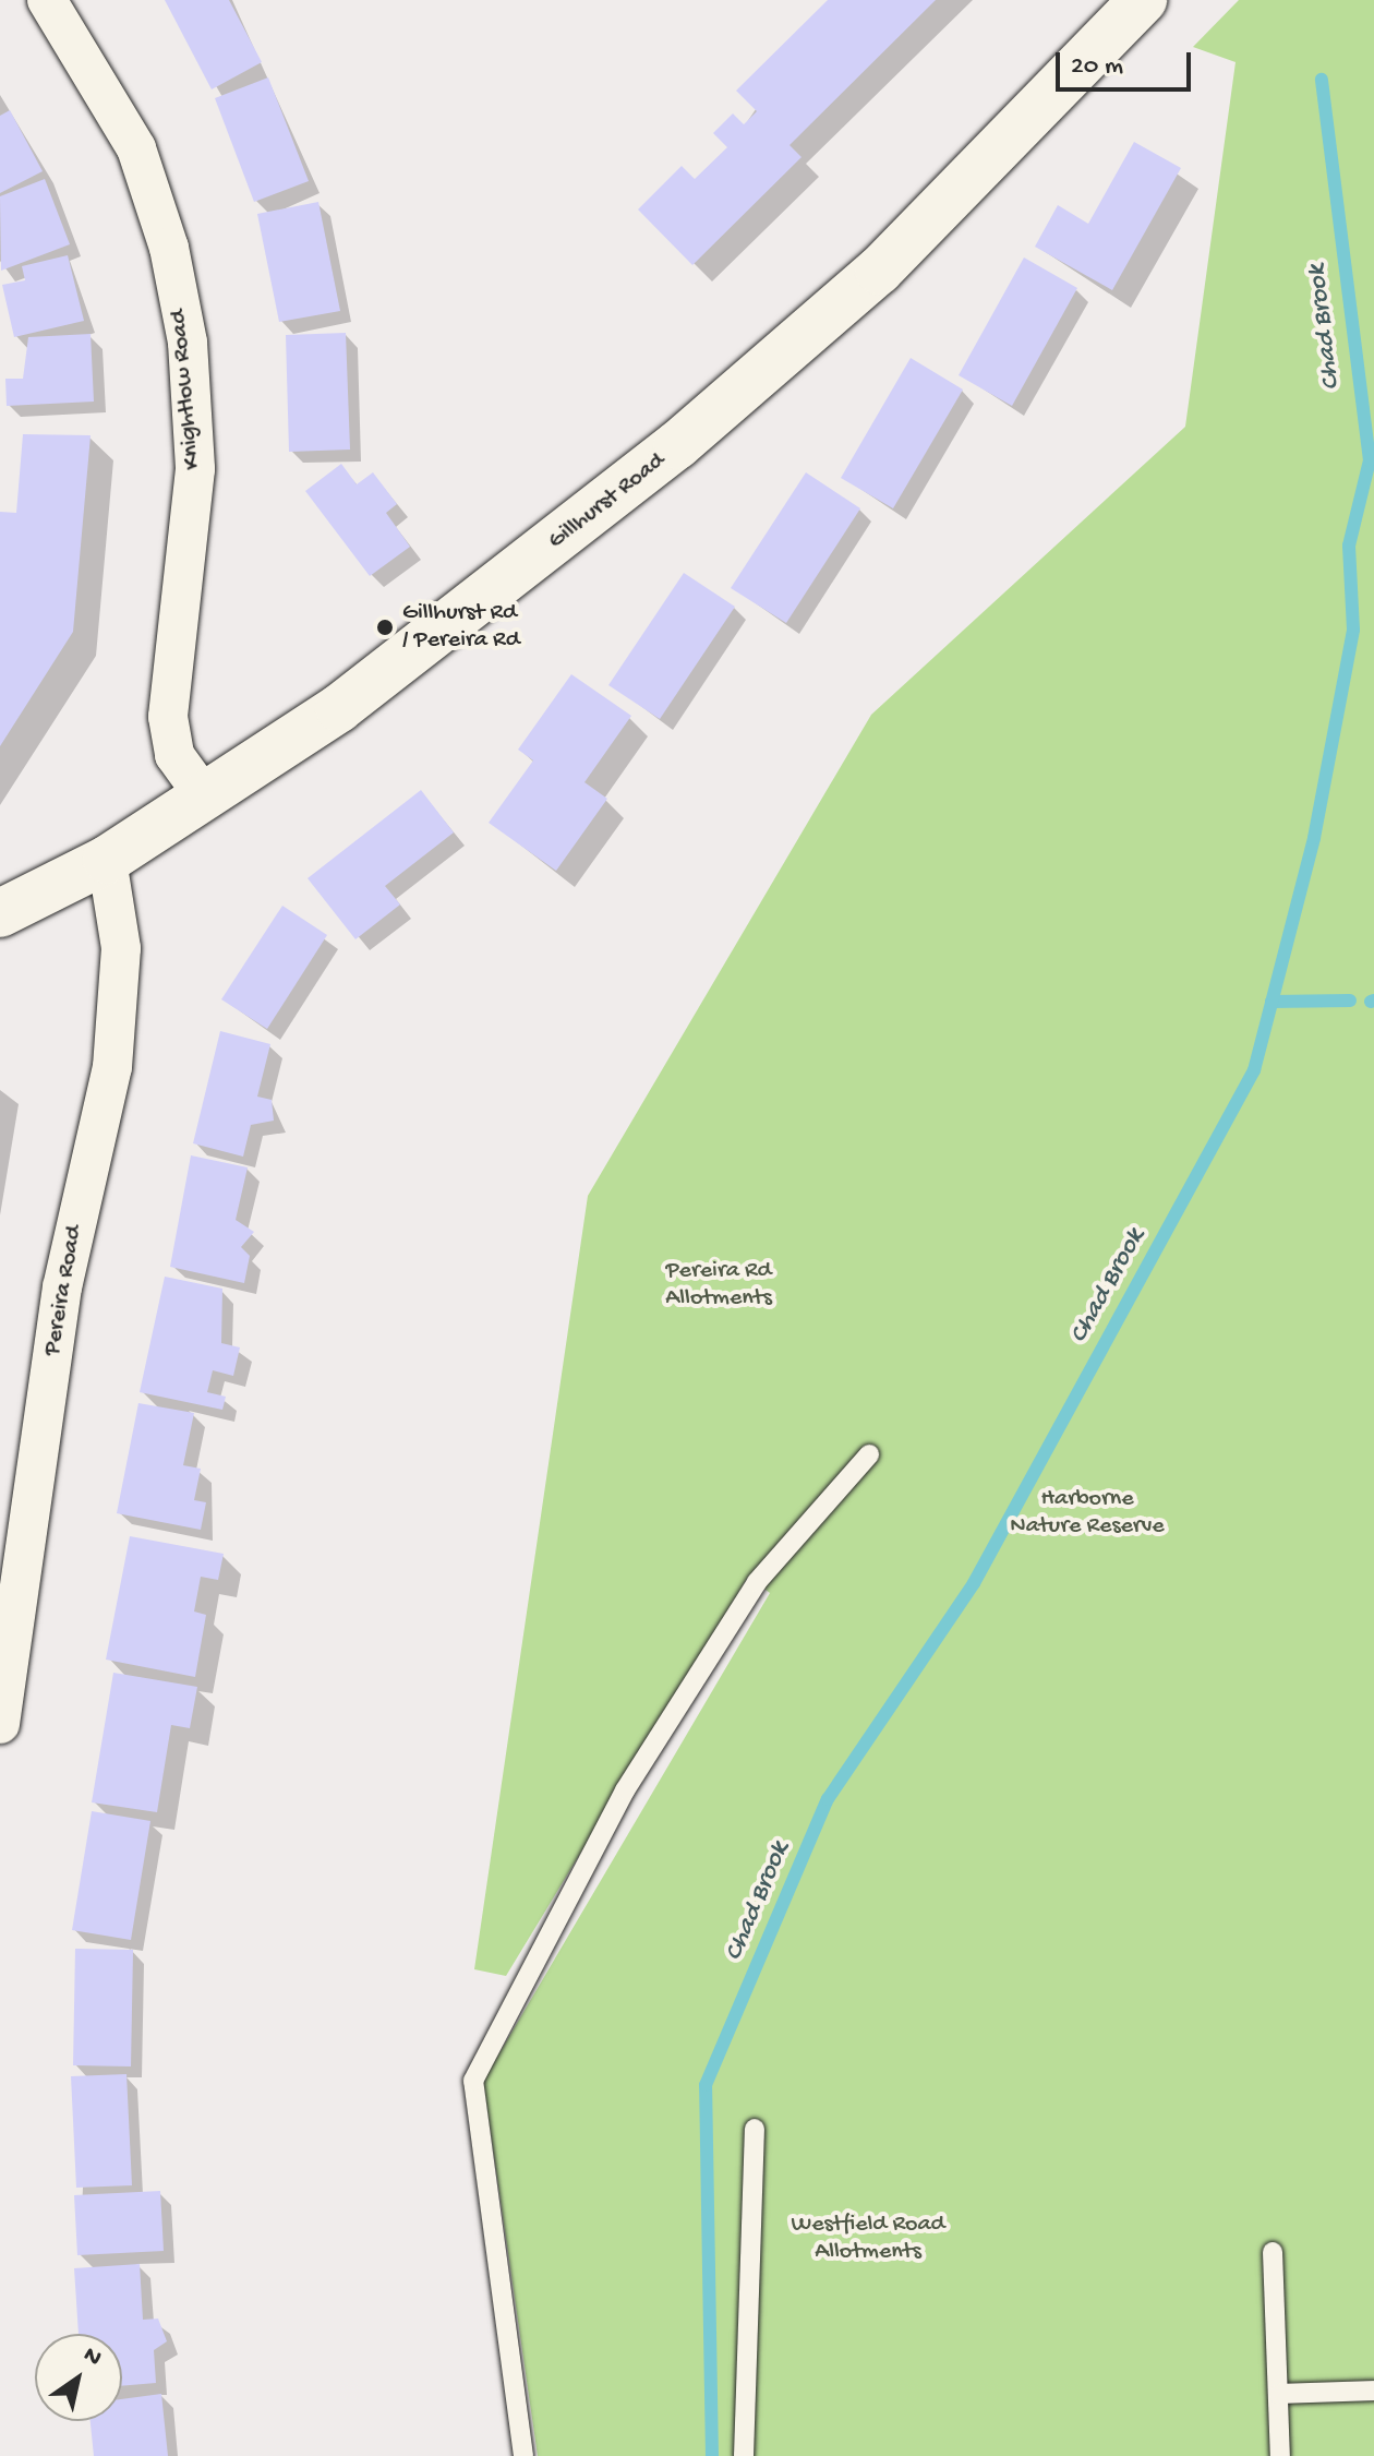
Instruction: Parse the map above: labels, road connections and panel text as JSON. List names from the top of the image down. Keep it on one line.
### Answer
{"streets":{"street":["Knightlow Road","Gillhurst Road","Pereira Road"]},"crossings":[["Knightlow Road","Gillhurst Road"],["Gillhurst Road","Pereira Road"]],"water":["Chad Brook"],"parks":["Pereira Rd Allotments","Harborne Nature Reserve","Westfield Road Allotments"],"places":["Gillhurst Rd / Pereira Rd"],"scale_bar":"20 m","north":"top right"}
